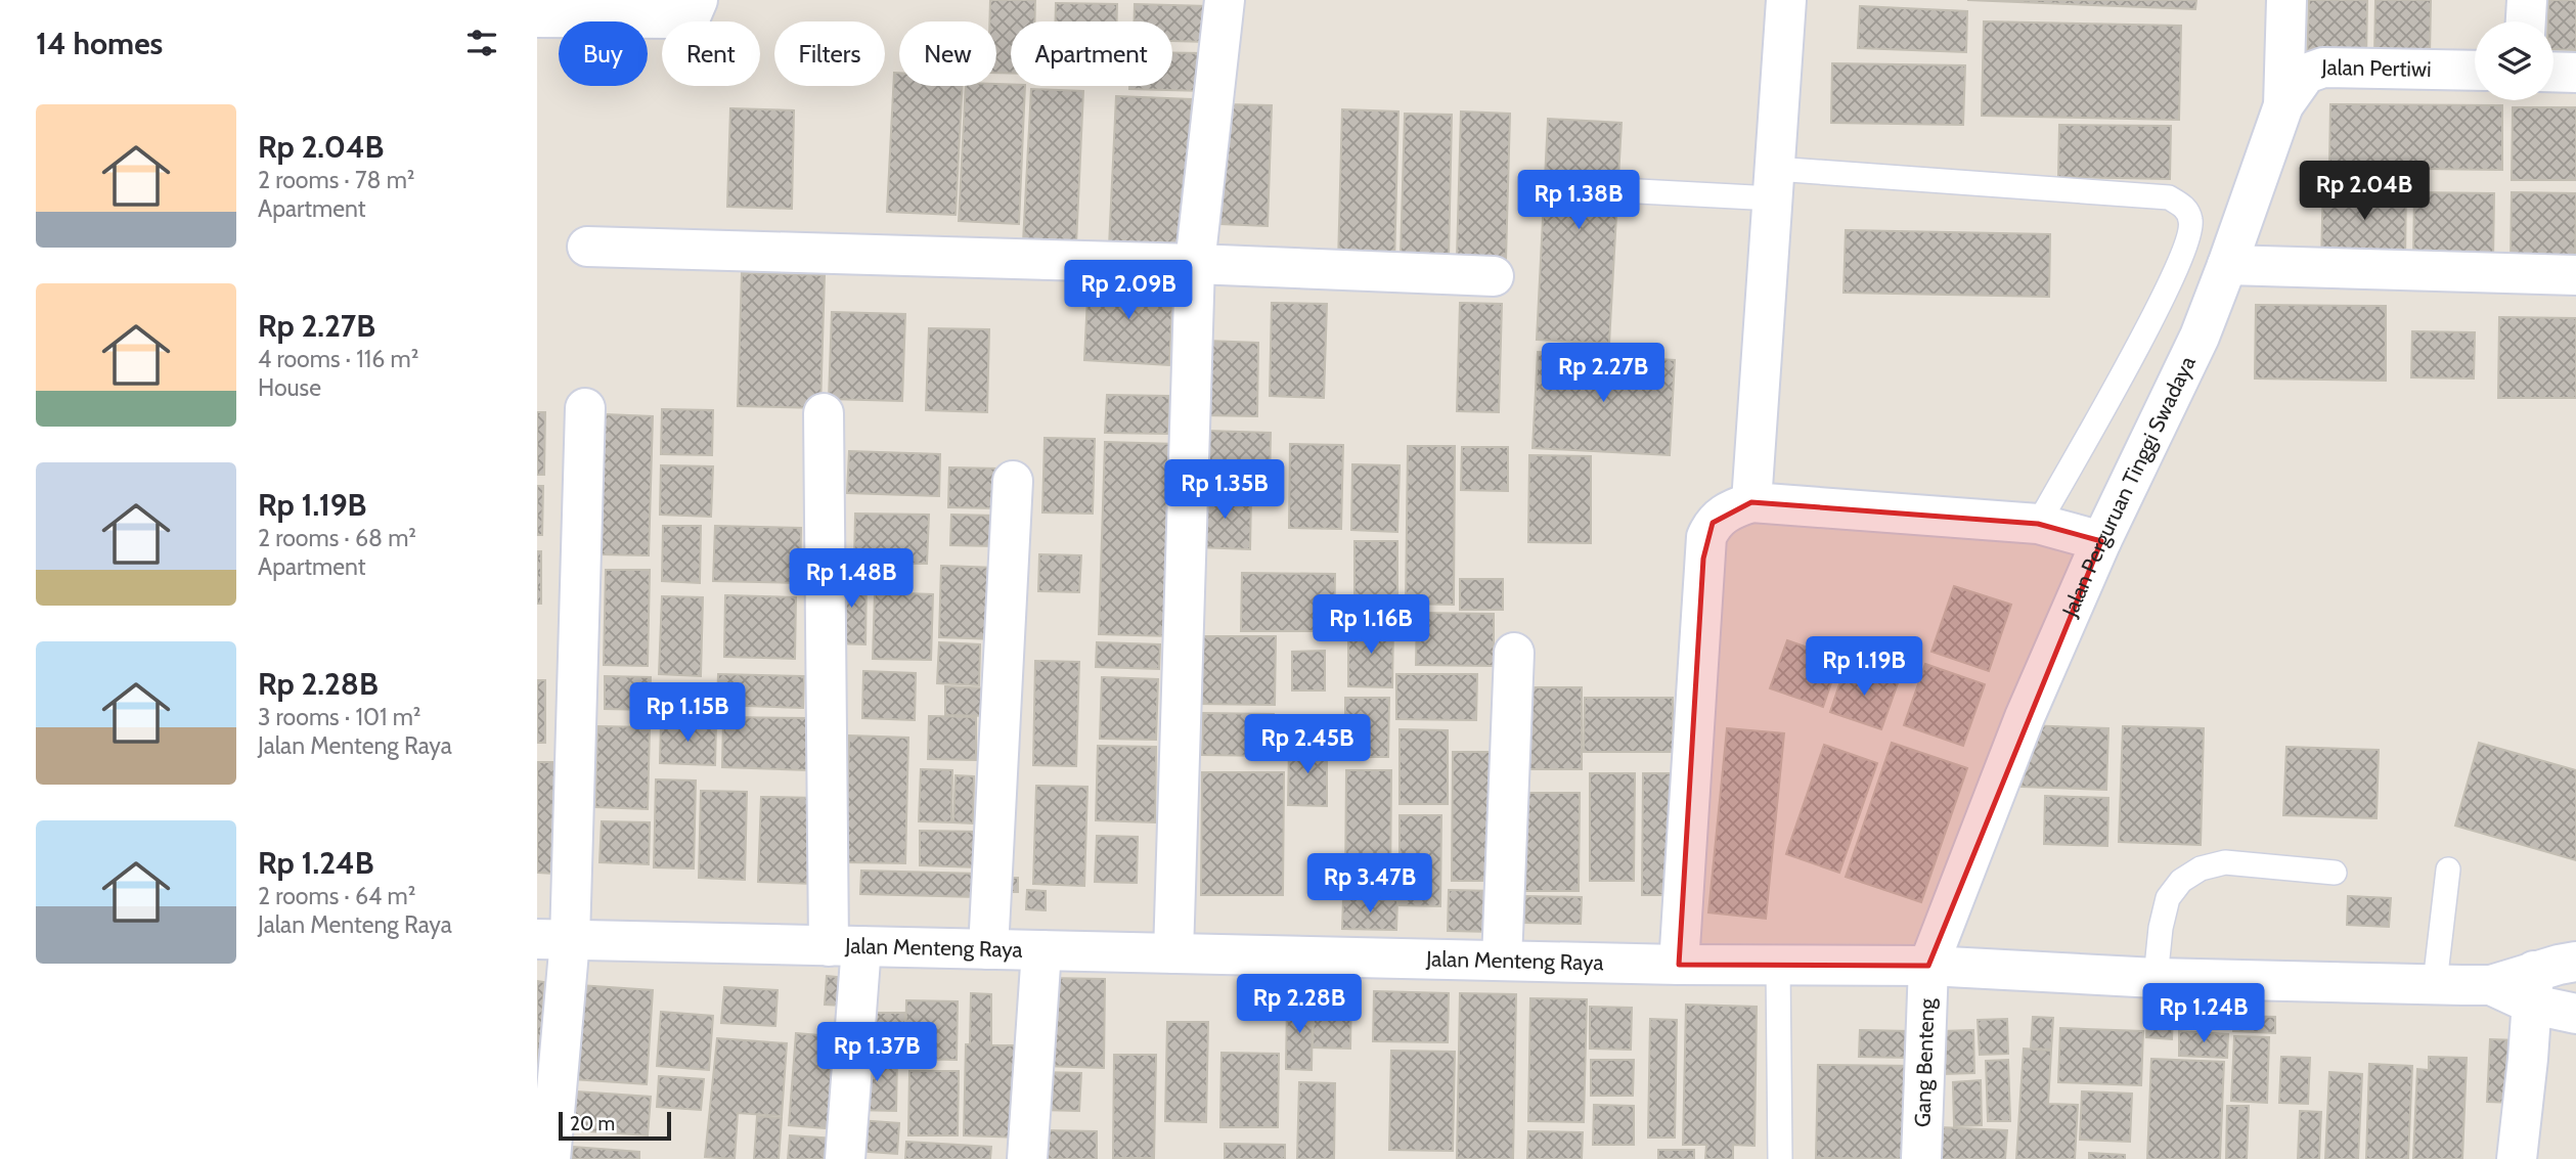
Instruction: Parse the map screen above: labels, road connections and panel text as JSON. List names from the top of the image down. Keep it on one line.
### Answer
{"streets":{"street":["Jalan Pertiwi","Jalan Perguruan Tinggi Swadaya","Jalan Menteng Raya","Gang Benteng"]},"crossings":[["Jalan Pertiwi","Jalan Perguruan Tinggi Swadaya"],["Jalan Perguruan Tinggi Swadaya","Jalan Menteng Raya"],["Jalan Perguruan Tinggi Swadaya","Gang Benteng"],["Jalan Menteng Raya","Gang Benteng"]],"scale_bar":"20 m","page":{"heading":"14 homes","chip":["Buy","Rent","Filters","New","Apartment"],"list":[{"name":"Rp 2.04B","note":"2 rooms · 78 m² · Apartment"},{"name":"Rp 2.27B","note":"4 rooms · 116 m² · House"},{"name":"Rp 1.19B","note":"2 rooms · 68 m² · Apartment"},{"name":"Rp 2.28B","note":"3 rooms · 101 m² · Jalan Menteng Raya"},{"name":"Rp 1.24B","note":"2 rooms · 64 m² · Jalan Menteng Raya"}],"price":["Rp 2.04B","Rp 1.38B","Rp 2.09B","Rp 2.27B","Rp 1.35B","Rp 1.48B","Rp 1.16B","Rp 1.19B","Rp 1.15B","Rp 2.45B","Rp 3.47B","Rp 2.28B","Rp 1.24B","Rp 1.37B"],"scale":"20 m"}}
